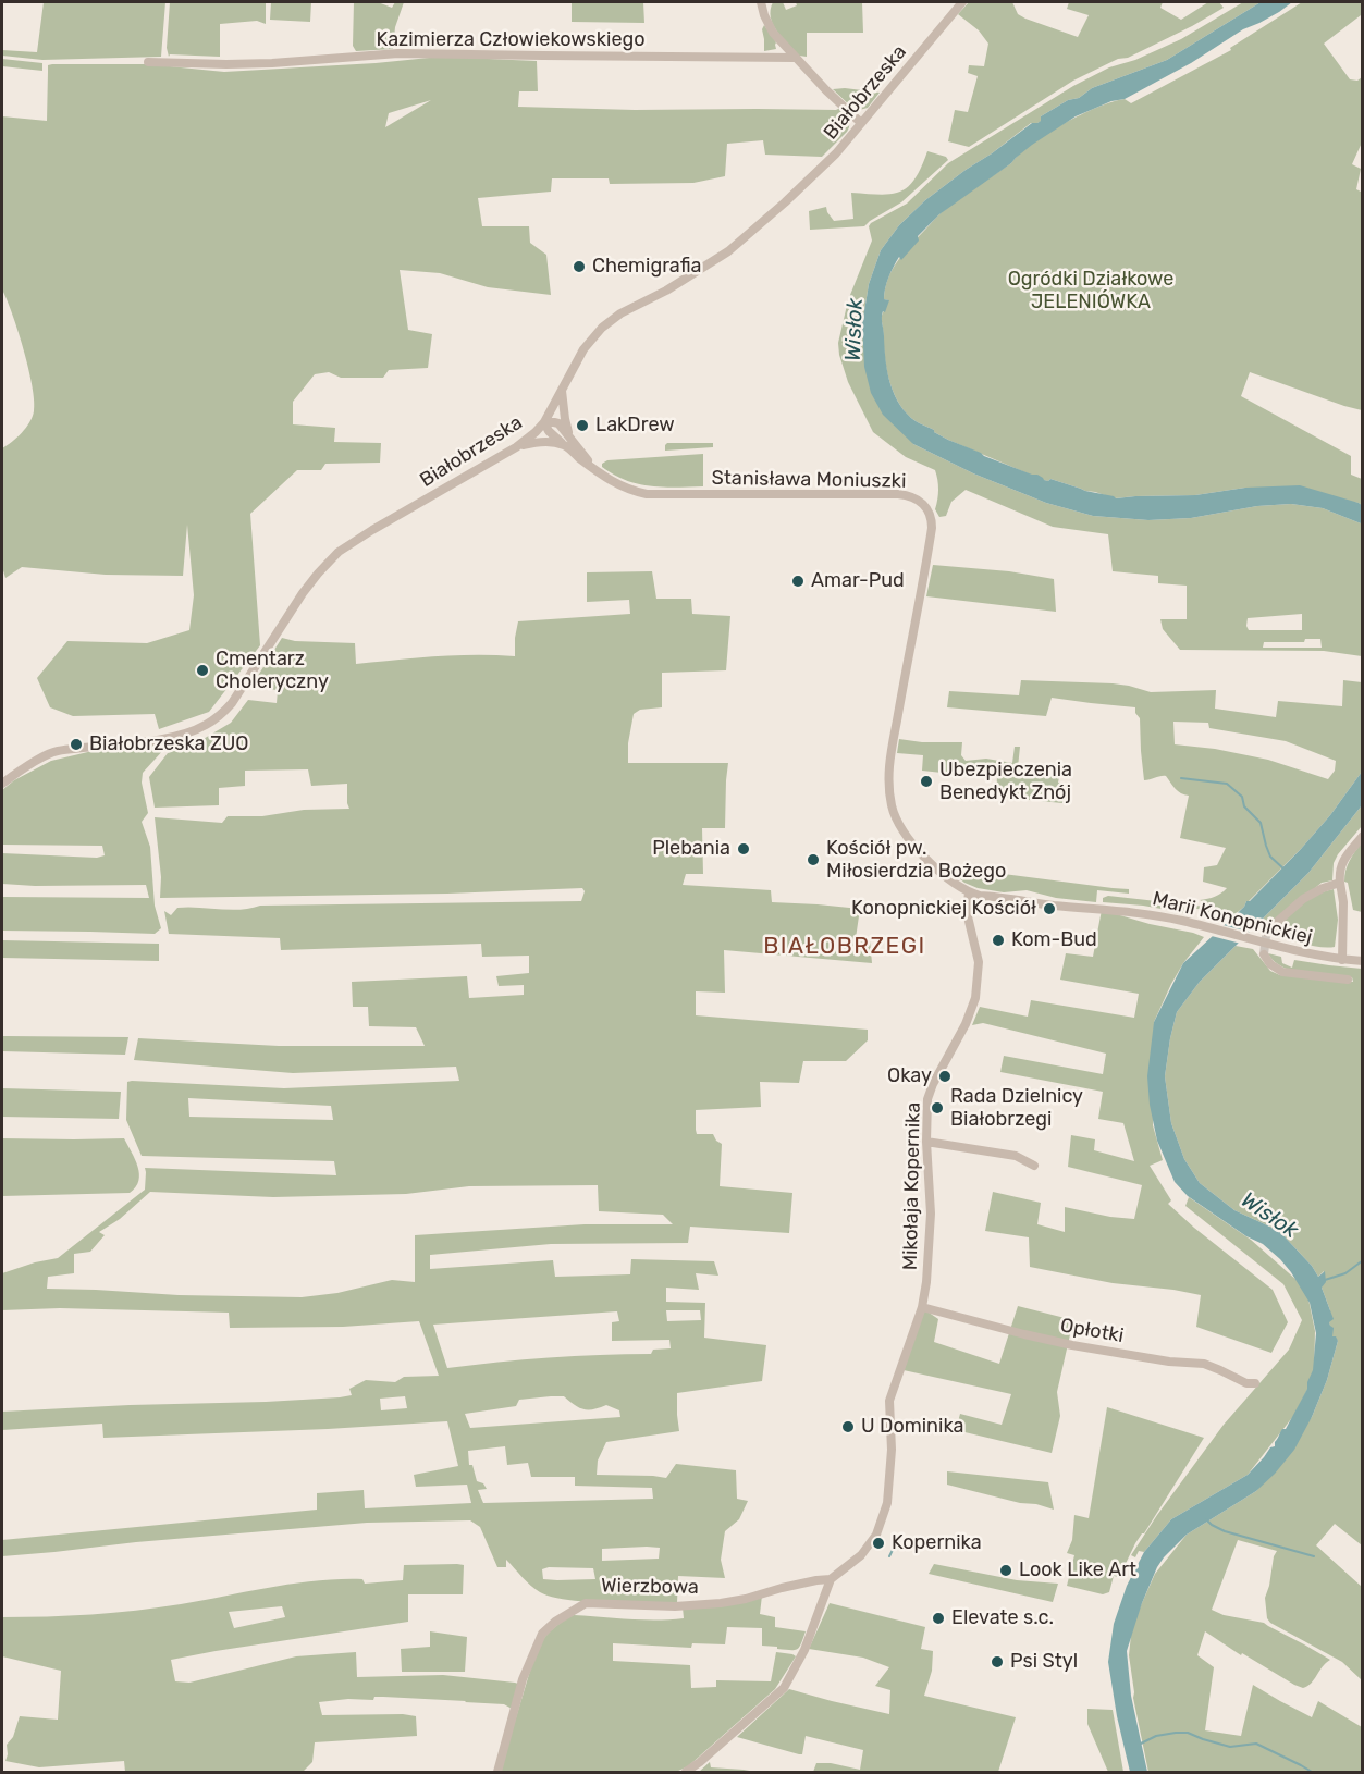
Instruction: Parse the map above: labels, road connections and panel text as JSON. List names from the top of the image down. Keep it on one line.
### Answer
{"streets":{"street":["Kazimierza Człowiekowskiego","Białobrzeska","Stanisława Moniuszki","Marii Konopnickiej","Mikołaja Kopernika","Opłotki","Wierzbowa"]},"crossings":[["Białobrzeska","Stanisława Moniuszki"],["Stanisława Moniuszki","Marii Konopnickiej"],["Stanisława Moniuszki","Mikołaja Kopernika"],["Marii Konopnickiej","Mikołaja Kopernika"],["Mikołaja Kopernika","Opłotki"],["Mikołaja Kopernika","Wierzbowa"]],"districts":["BIAŁOBRZEGI"],"water":["Wisłok"],"parks":["Ogródki Działkowe JELENIÓWKA"],"places":["Chemigrafia","LakDrew","Amar-Pud","Cmentarz Choleryczny","Białobrzeska ZUO","Ubezpieczenia Benedykt Znój","Plebania","Kościół pw. Miłosierdzia Bożego","Konopnickiej Kościół","Kom-Bud","Okay","Rada Dzielnicy Białobrzegi","U Dominika","Kopernika","Look Like Art","Elevate s.c.","Psi Styl"]}
